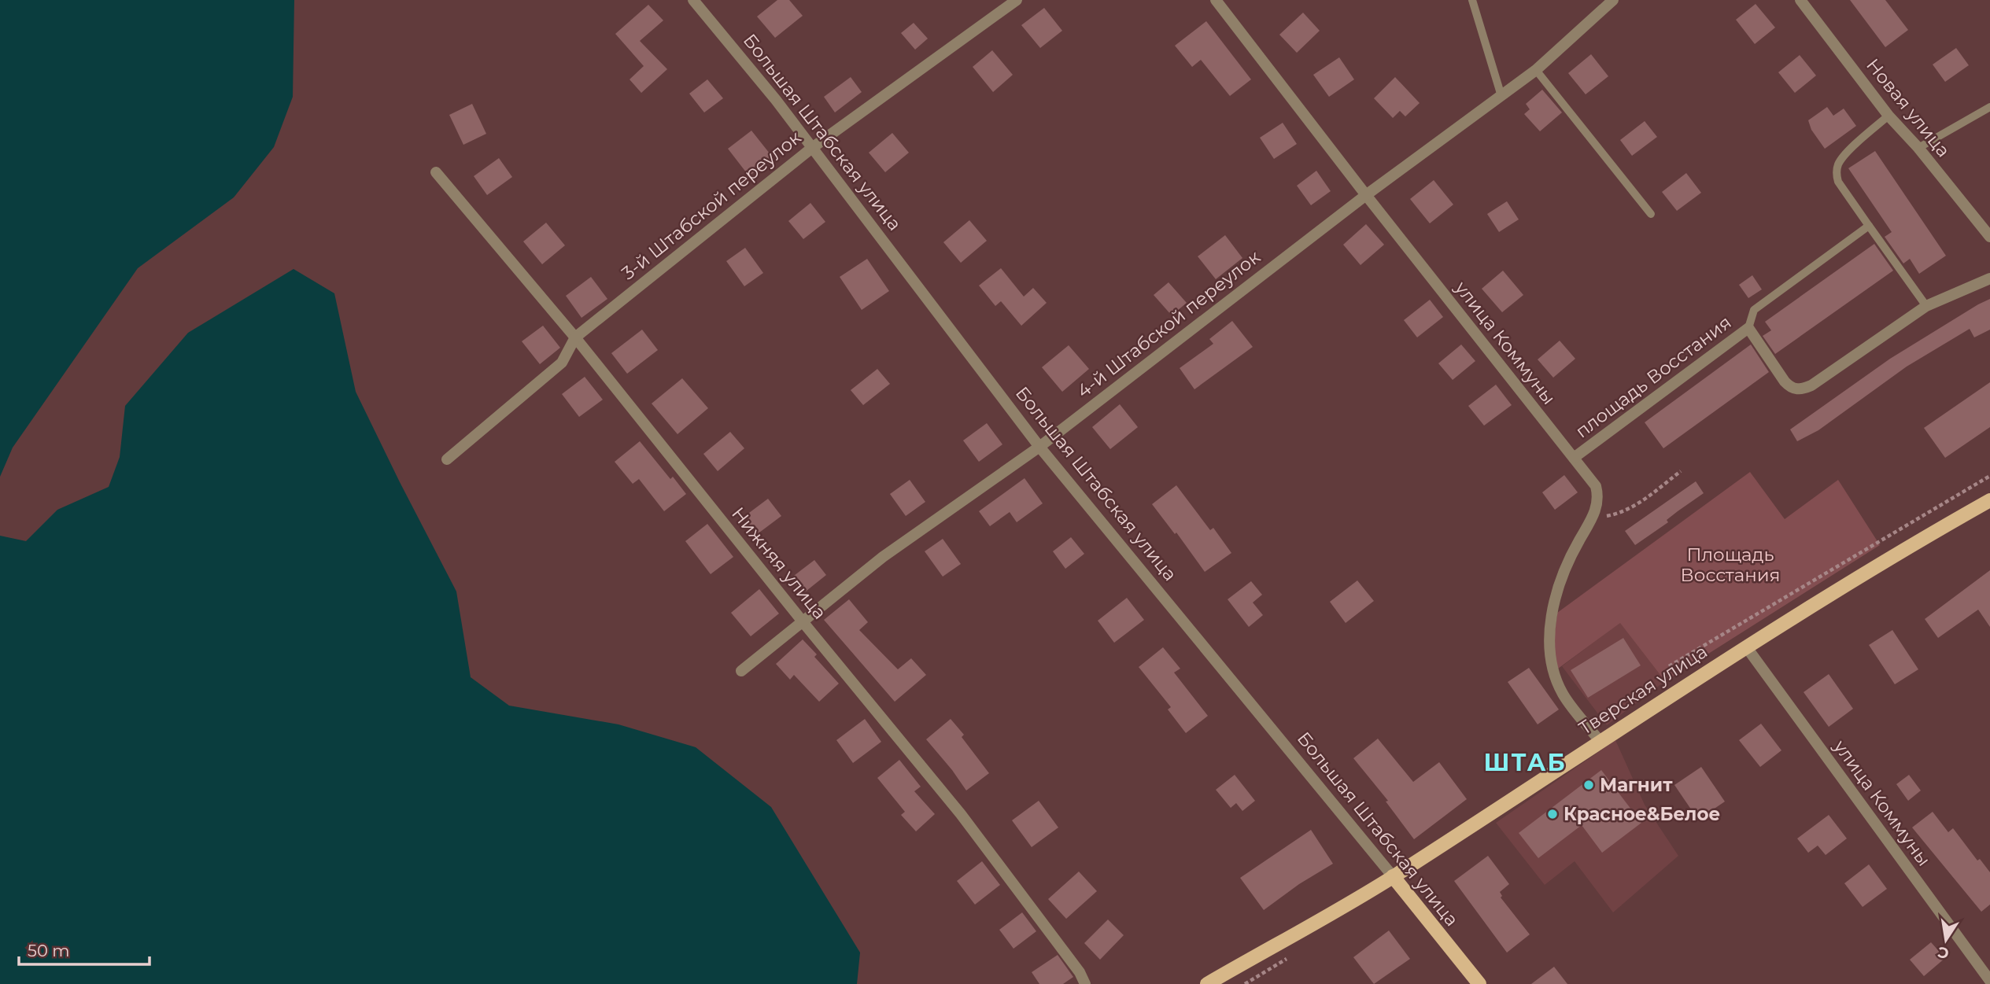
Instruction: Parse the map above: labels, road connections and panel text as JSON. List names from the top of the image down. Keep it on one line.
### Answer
{"streets":{"main road":["Большая Штабская улица","Тверская улица"],"street":["Новая улица","3-й Штабской переулок","4-й Штабской переулок","улица Коммуны","площадь Восстания","Нижняя улица"]},"crossings":[["Большая Штабская улица","3-й Штабской переулок"],["Большая Штабская улица","4-й Штабской переулок"],["Большая Штабская улица","Тверская улица"],["3-й Штабской переулок","Нижняя улица"],["4-й Штабской переулок","улица Коммуны"],["4-й Штабской переулок","Нижняя улица"],["улица Коммуны","площадь Восстания"],["улица Коммуны","Тверская улица"]],"districts":["ШТАБ"],"parks":["Площадь Восстания"],"places":["Магнит","Красное&Белое"],"scale_bar":"50 m","north":"bottom"}
